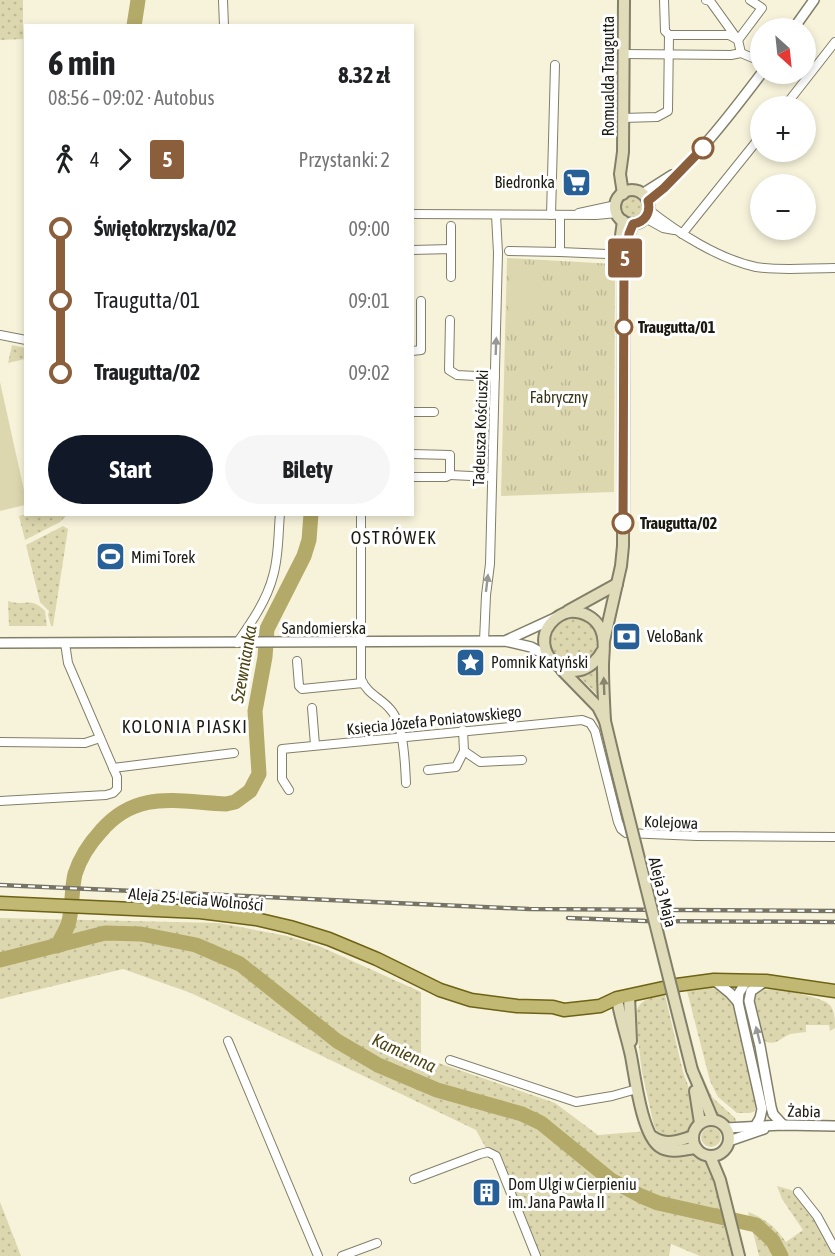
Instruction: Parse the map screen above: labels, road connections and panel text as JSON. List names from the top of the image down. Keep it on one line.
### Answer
{"streets":{"main road":["Romualda Traugutta","Aleja 3 Maja","Aleja 25-lecia Wolności"],"street":["Tadeusza Kościuszki","Sandomierska","Księcia Józefa Poniatowskiego","Kolejowa","Żabia"]},"crossings":[["Tadeusza Kościuszki","Sandomierska"],["Sandomierska","Aleja 3 Maja"],["Księcia Józefa Poniatowskiego","Kolejowa"],["Aleja 3 Maja","Żabia"]],"one_way":["Tadeusza Kościuszki"],"districts":["OSTRÓWEK","KOLONIA PIASKI"],"water":["Szewnianka","Kamienna"],"parks":["Fabryczny"],"places":{"supermarket":["Biedronka"],"other":["Traugutta/01","Traugutta/02"],"sports":["Mimi Torek"],"bank":["VeloBank"],"place":["Pomnik Katyński"],"building":["Dom Ulgi w Cierpieniu im. Jana Pawła II"]},"lines":["bus line 5"],"north":"bottom right","page":{"on_map":"5","map_buttons":["+","−"],"heading":["6 min","08:56 – 09:02 · Autobus","8.32 zł"],"legs":["4","5","Przystanki: 2"],"list":[{"name":"Świętokrzyska/02","value":"09:00"},{"name":"Traugutta/01","value":"09:01"},{"name":"Traugutta/02","value":"09:02"}],"buttons":["Start","Bilety"]}}
